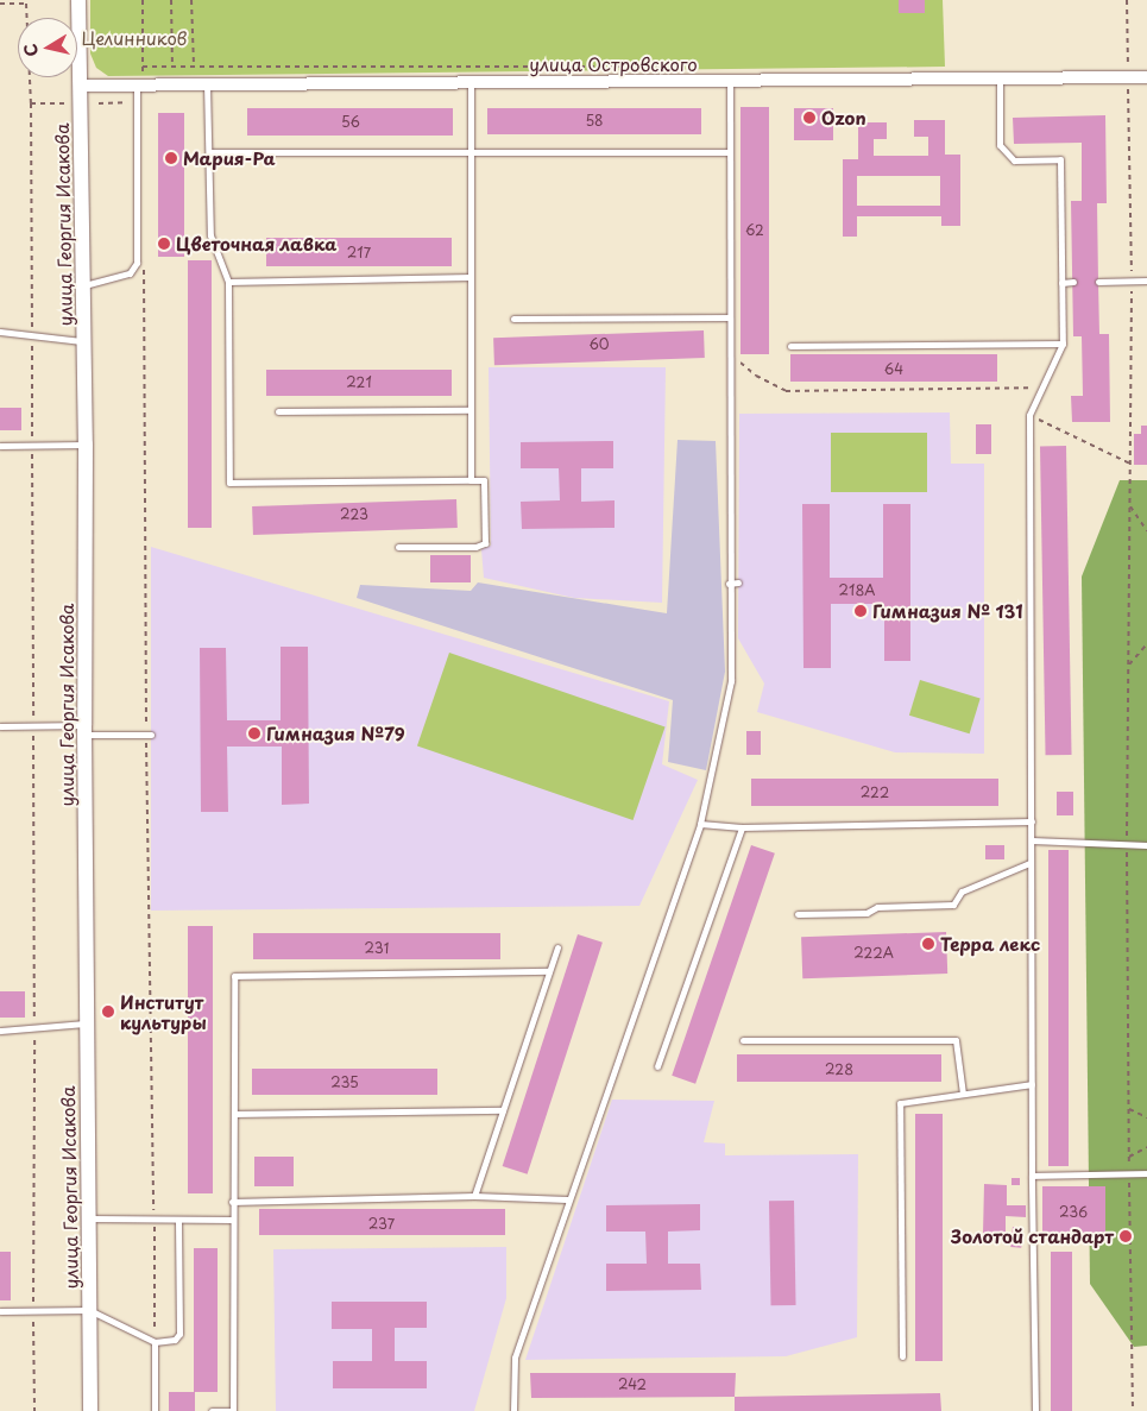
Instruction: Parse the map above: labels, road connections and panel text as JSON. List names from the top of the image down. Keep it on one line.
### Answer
{"streets":{"street":["улица Островского","улица Георгия Исакова"]},"crossings":[["улица Островского","улица Георгия Исакова"]],"parks":["Целинников"],"places":["Ozon","Мария-Ра","Цветочная лавка","Гимназия № 131","Гимназия №79","Терра лекс","Институт культуры","Золотой стандарт"],"house_numbers":["58","56","62","217","60","64","221","223","218А","222","231","222А","228","235","236","237","242"],"north":"left"}
